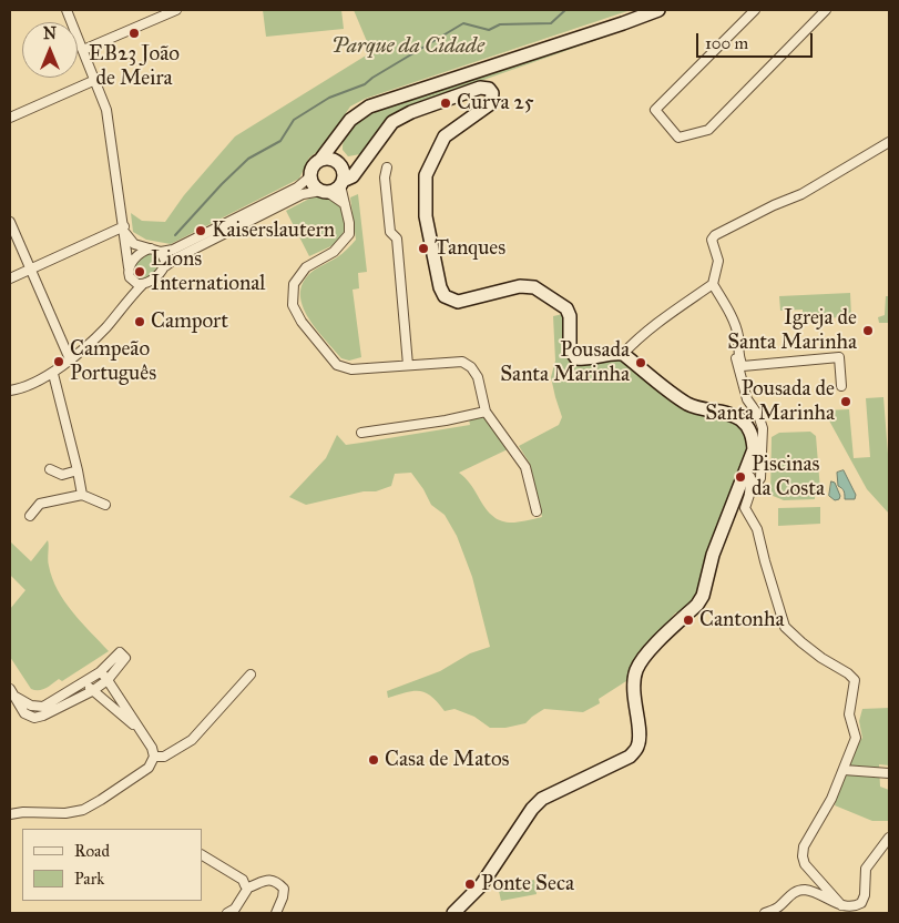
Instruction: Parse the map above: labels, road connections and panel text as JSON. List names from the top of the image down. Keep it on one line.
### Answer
{"parks":["Parque da Cidade"],"places":["EB23 João de Meira","Curva 25","Kaiserslautern","Tanques","Lions International","Camport","Igreja de Santa Marinha","Campeão Português","Pousada Santa Marinha","Pousada de Santa Marinha","Piscinas da Costa","Cantonha","Casa de Matos","Ponte Seca"],"legend":["Road","Park"],"scale_bar":"100 m","north":"top"}
